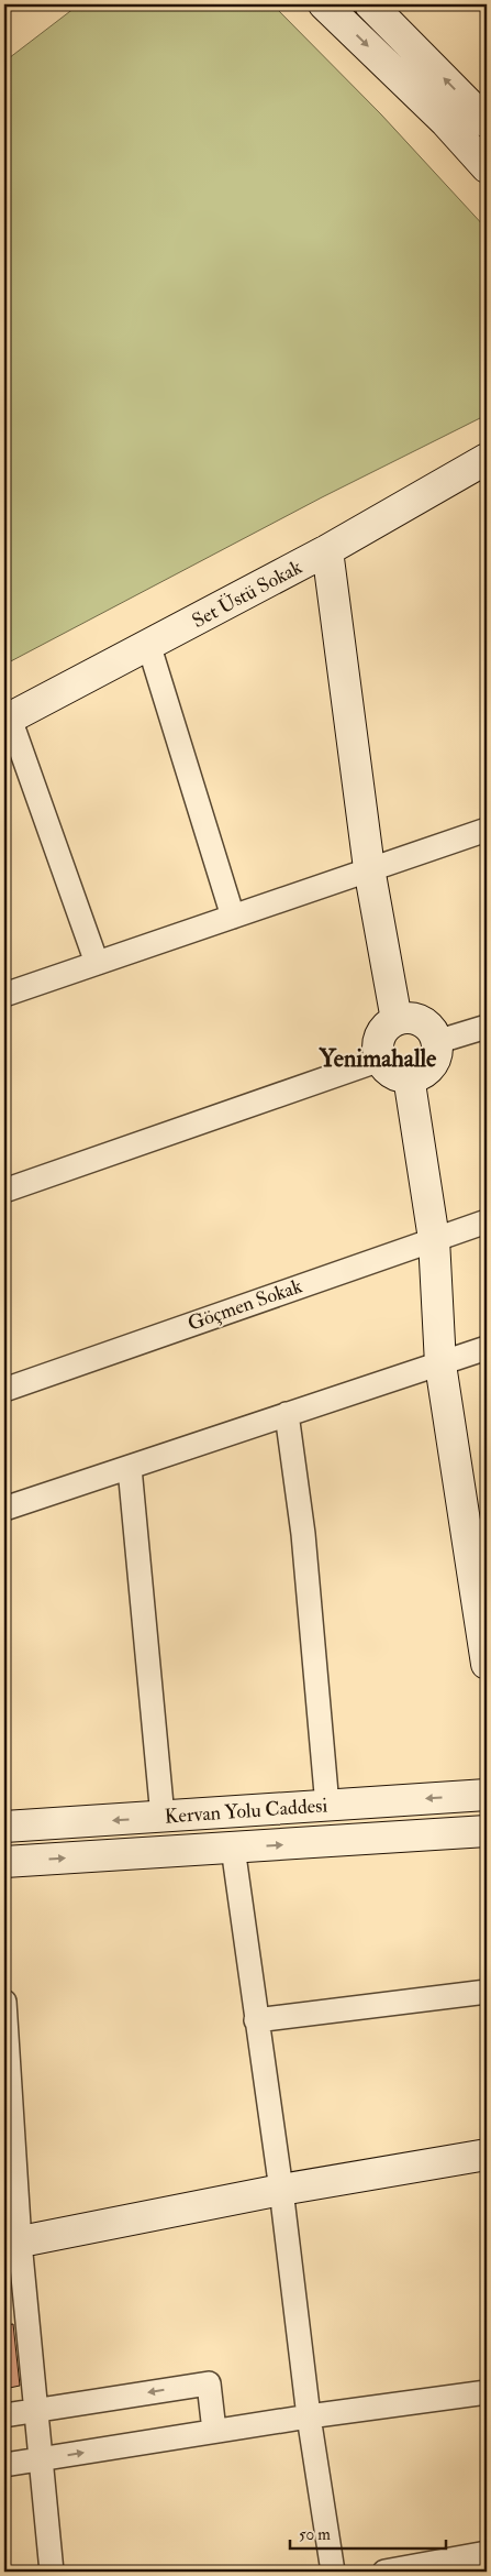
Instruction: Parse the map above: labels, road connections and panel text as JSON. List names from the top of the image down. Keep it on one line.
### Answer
{"streets":{"street":["Set Üstü Sokak","Göçmen Sokak","Kervan Yolu Caddesi"]},"districts":["Yenimahalle"],"scale_bar":"50 m"}
